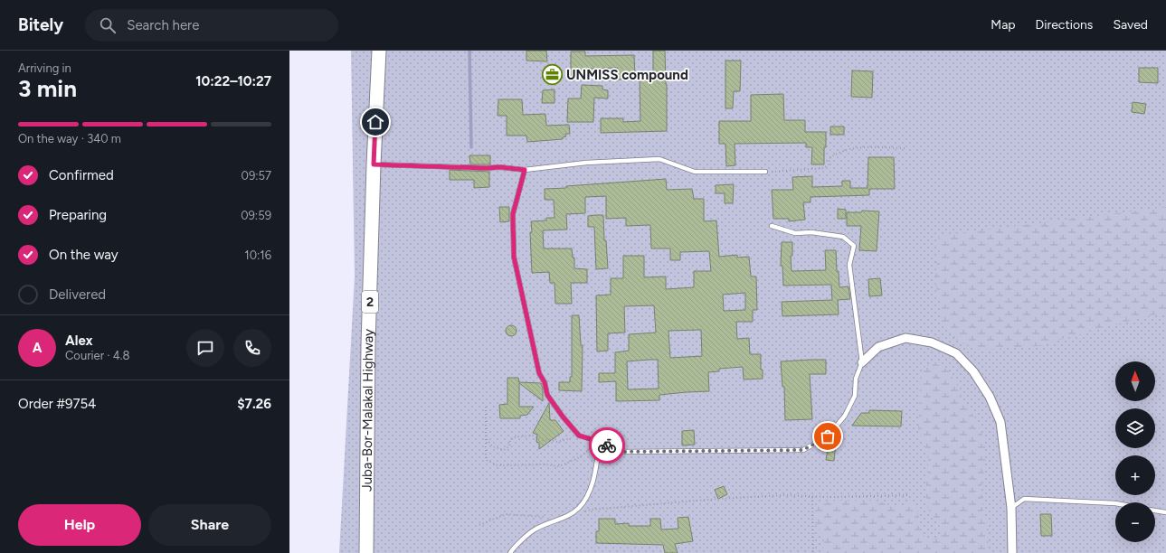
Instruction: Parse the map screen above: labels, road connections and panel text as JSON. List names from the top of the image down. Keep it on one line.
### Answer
{"streets":{"main road":["2","Juba-Bor-Malakal Highway"]},"places":{"office":["UNMISS compound"]},"north":"top","page":{"header":"Bitely","search":"Search here","nav":["Map","Directions","Saved"],"heading":["3 min","Arriving in","10:22–10:27"],"panel":["Alex","Courier · 4.8","Order #9754","$7.26"],"bar":"On the way · 340 m","list":[["Confirmed","09:57"],["Preparing","09:59"],["On the way","10:16"],"Delivered"],"round":"A","map_buttons":["+","−"],"buttons":["Help","Share"]}}
